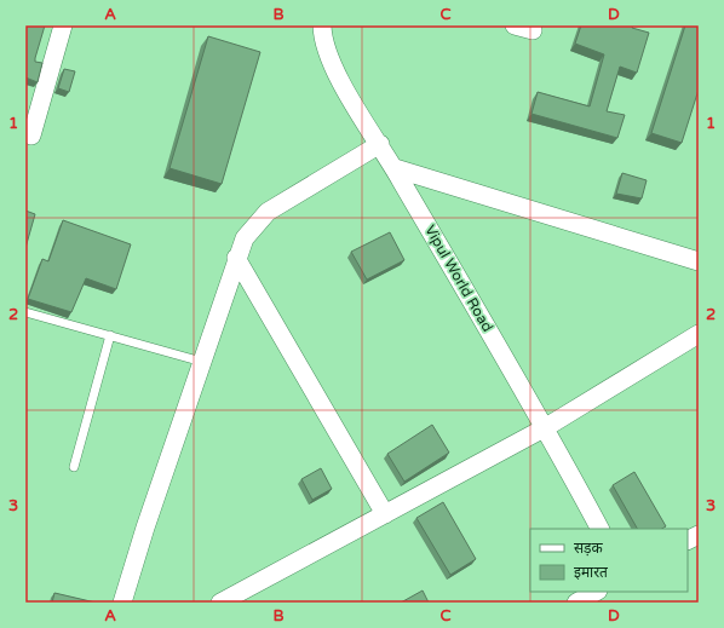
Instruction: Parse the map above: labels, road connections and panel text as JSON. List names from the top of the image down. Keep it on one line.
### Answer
{"streets":{"street":["Vipul World Road"]},"legend":["सड़क","इमारत"],"grid":{"columns":["A","B","C","D"],"rows":["1","2","3"]}}
